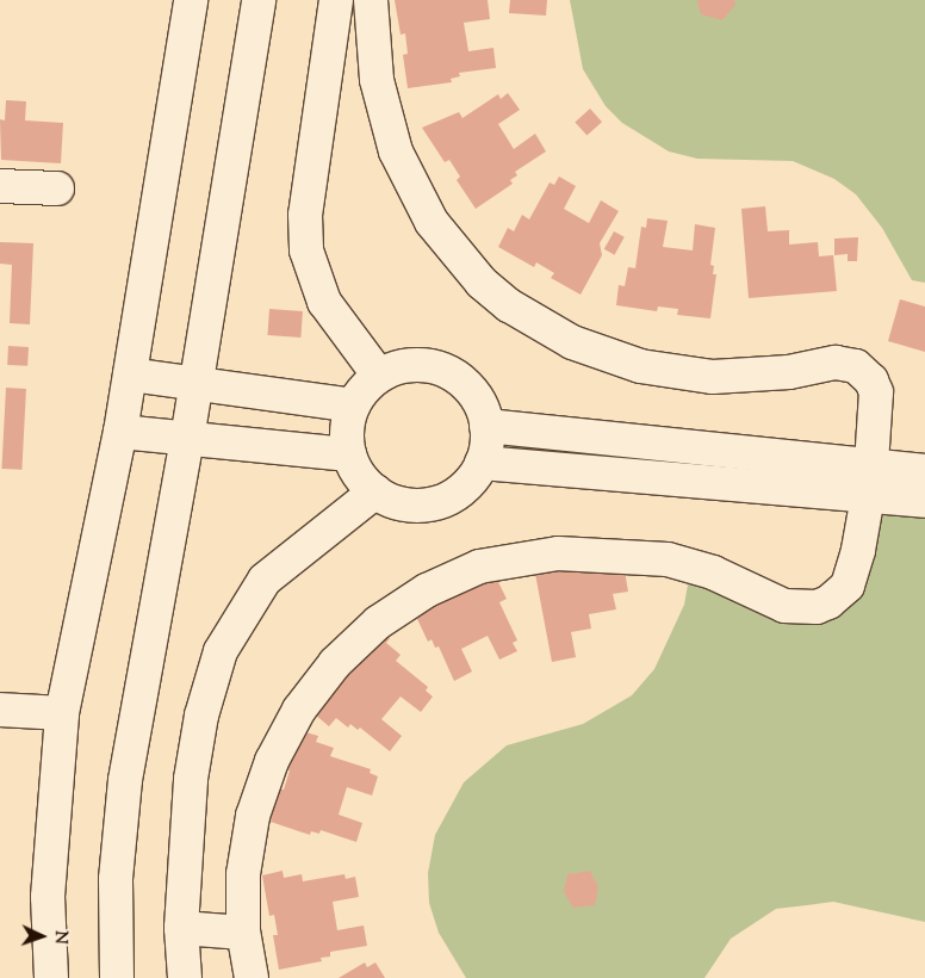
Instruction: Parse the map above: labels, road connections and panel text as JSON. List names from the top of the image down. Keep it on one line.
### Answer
{"north":"right"}
